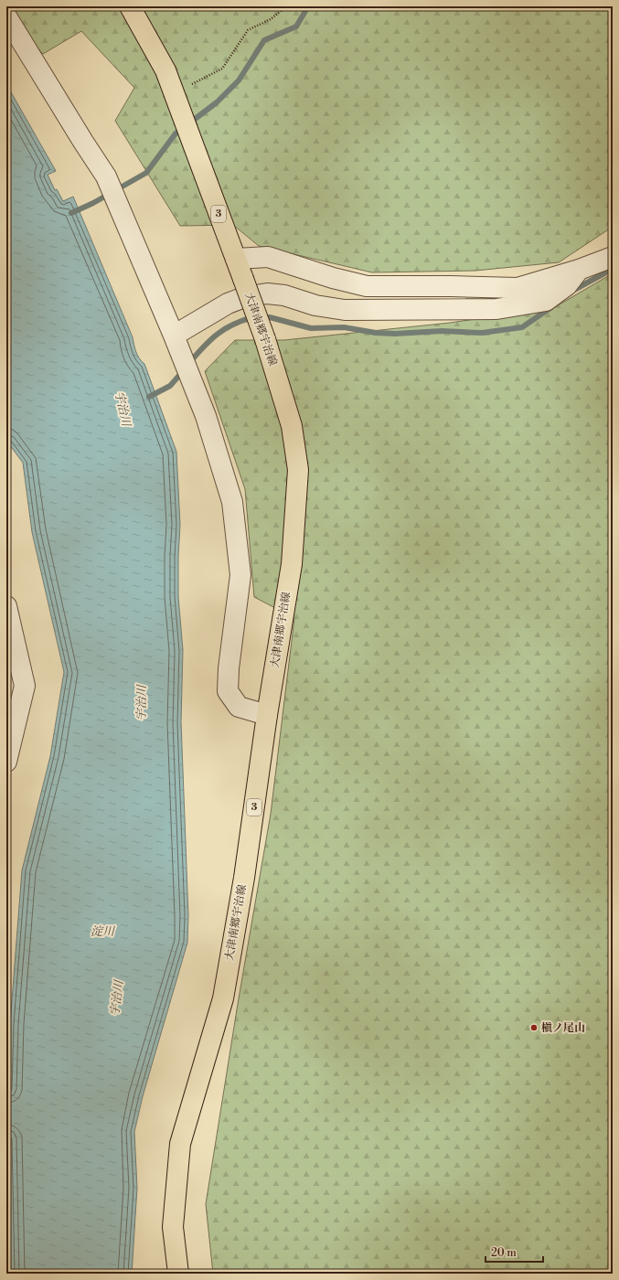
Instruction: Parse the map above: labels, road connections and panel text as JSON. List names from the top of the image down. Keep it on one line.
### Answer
{"streets":{"main road":["3","大津南郷宇治線"]},"water":["宇治川","淀川"],"places":["槇ノ尾山"],"scale_bar":"20 m"}
